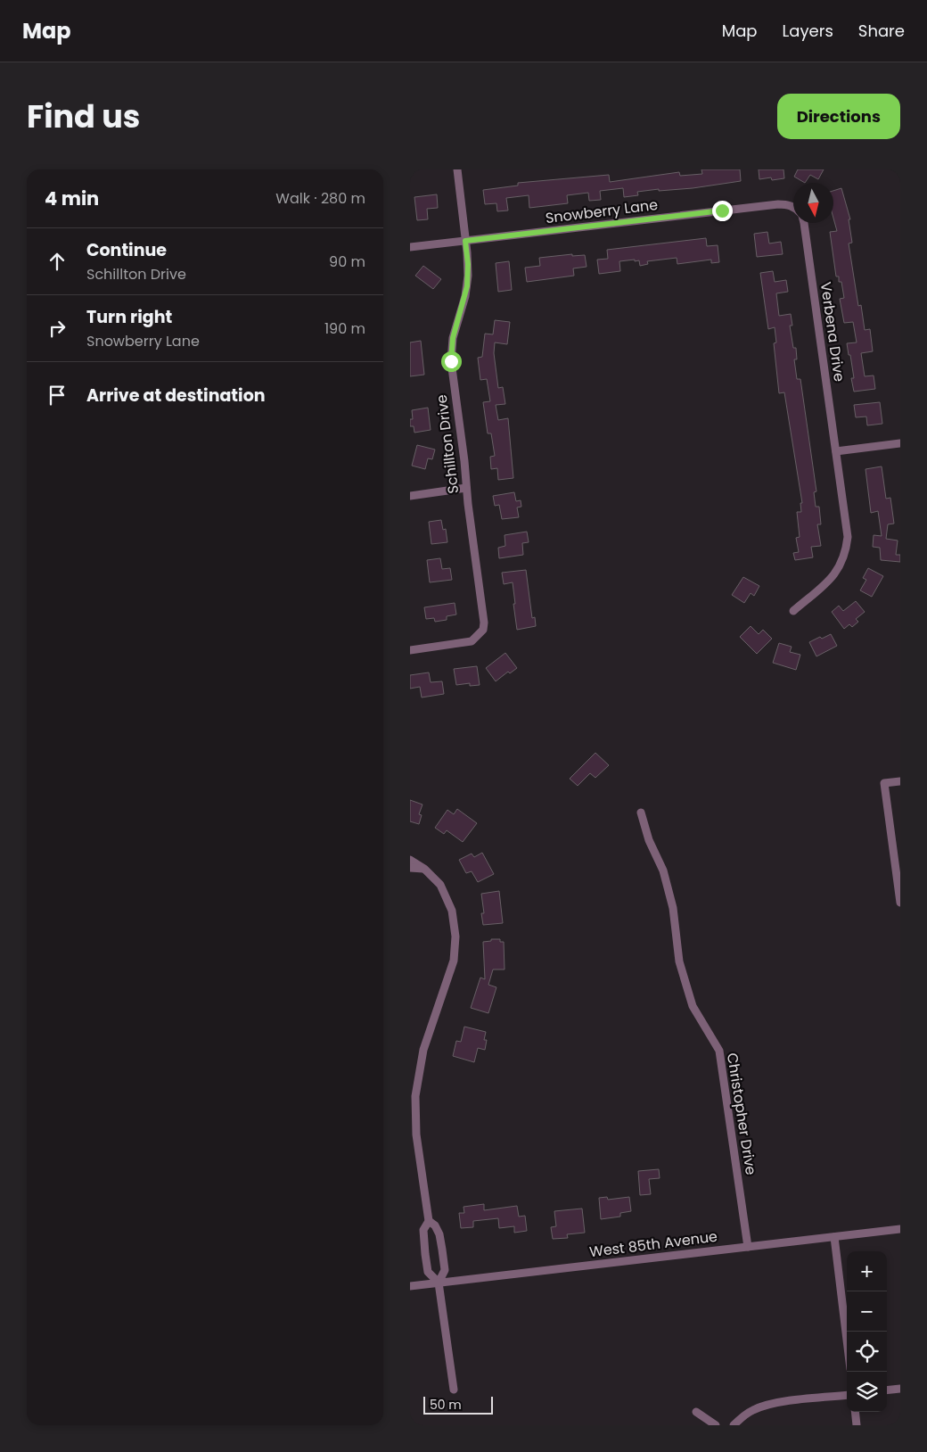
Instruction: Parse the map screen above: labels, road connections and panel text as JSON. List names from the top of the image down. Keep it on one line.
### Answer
{"streets":{"street":["Snowberry Lane","Verbena Drive","Schillton Drive","Christopher Drive","West 85th Avenue"]},"crossings":[["Snowberry Lane","Schillton Drive"],["Christopher Drive","West 85th Avenue"]],"scale_bar":"50 m","north":"bottom","page":{"header":"Map","nav":["Map","Layers","Share"],"title":"Find us","buttons":"Directions","heading":["4 min","Walk · 280 m"],"list":[["Continue","Schillton Drive","90 m"],["Turn right","Snowberry Lane","190 m"],"Arrive at destination"],"map_buttons":["+","−"],"scale":"50 m"}}
